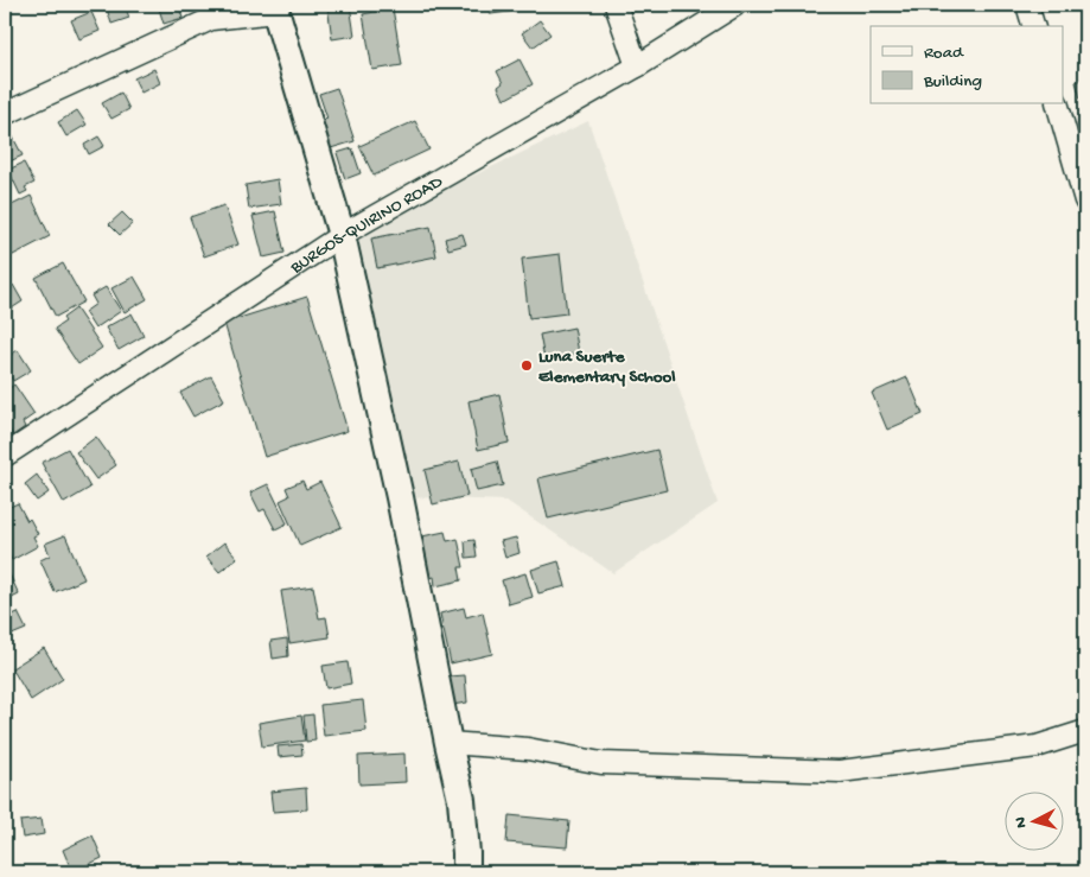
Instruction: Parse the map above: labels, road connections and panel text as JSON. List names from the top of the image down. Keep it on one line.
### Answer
{"streets":{"street":["BURGOS-QUIRINO ROAD"]},"places":["Luna Suerte Elementary School"],"legend":["Road","Building"],"north":"left"}
